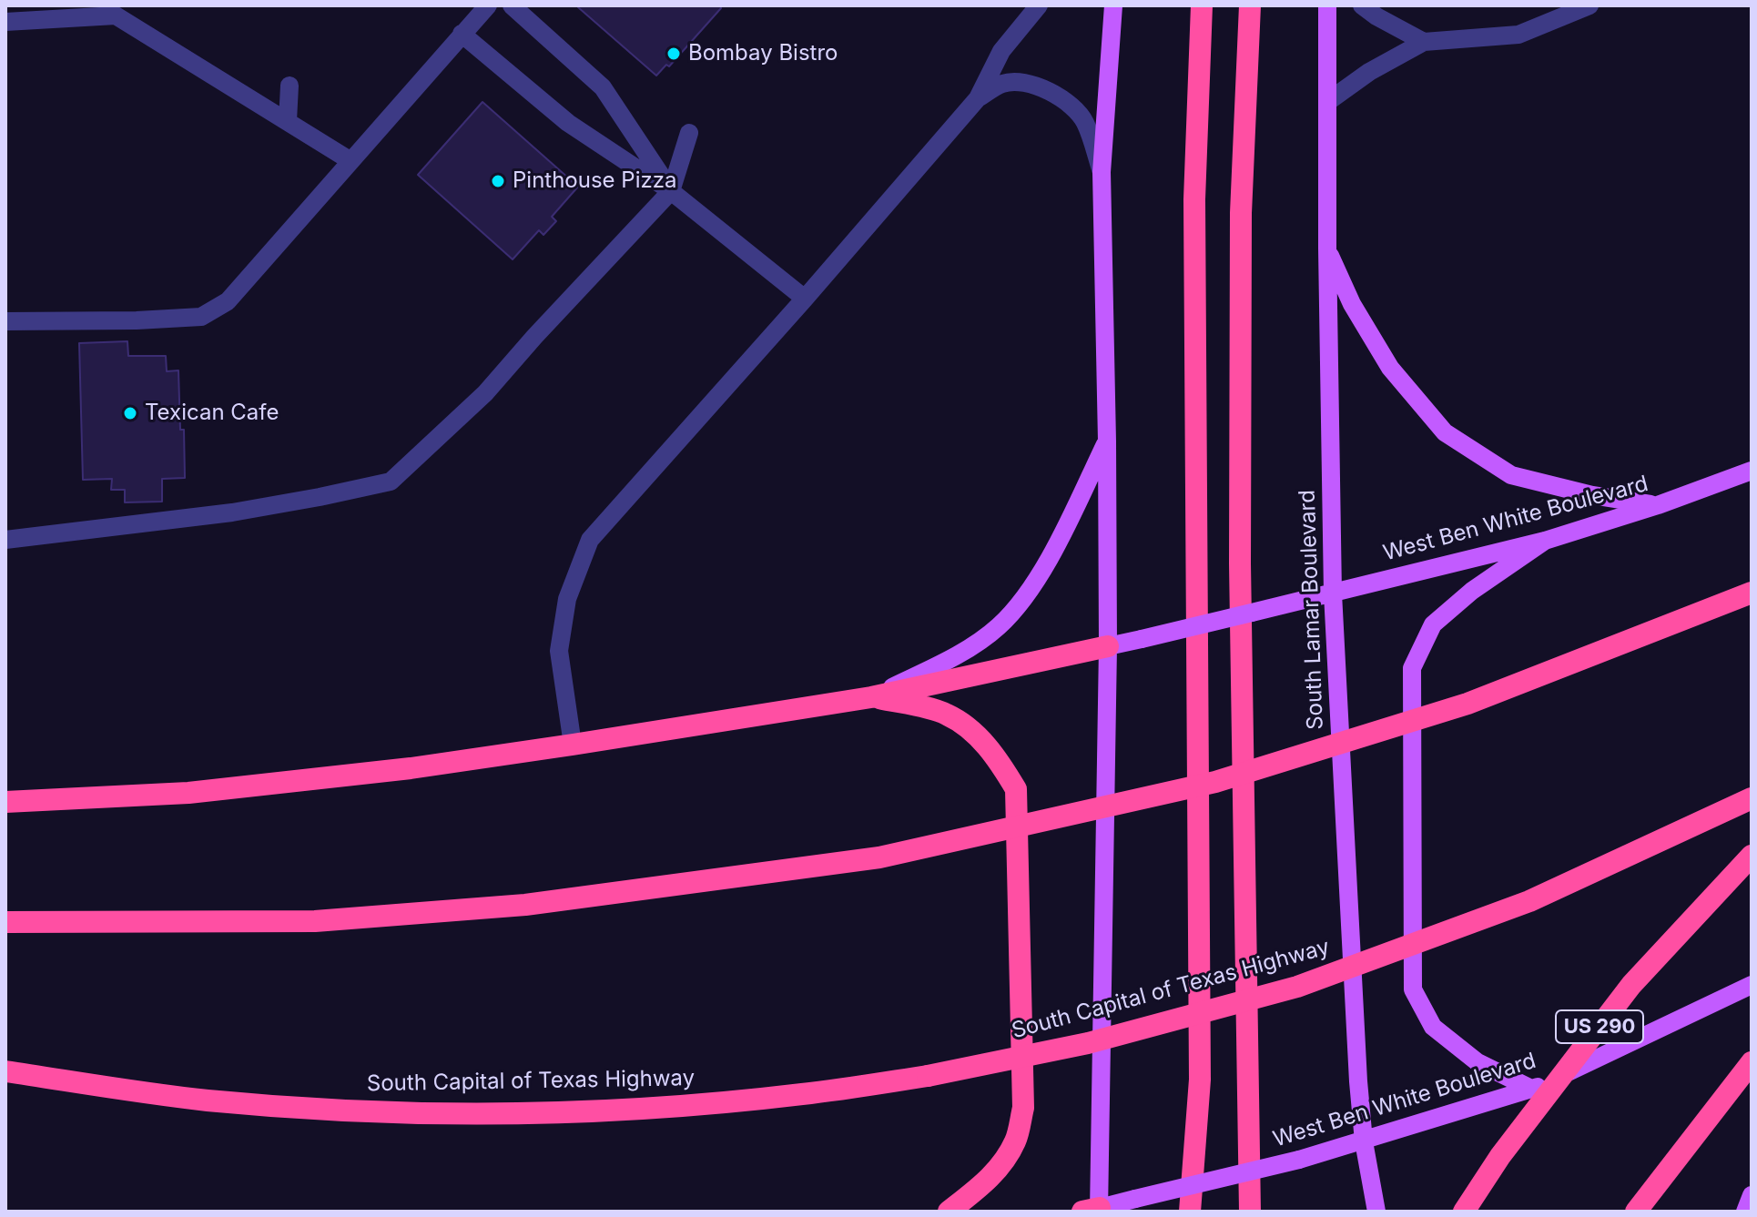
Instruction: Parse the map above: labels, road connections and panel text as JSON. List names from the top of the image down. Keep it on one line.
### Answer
{"streets":{"highway":["South Capital of Texas Highway","US 290"],"main road":["West Ben White Boulevard","South Lamar Boulevard"]},"crossings":[["West Ben White Boulevard","South Lamar Boulevard"]],"places":["Bombay Bistro","Pinthouse Pizza","Texican Cafe"]}
